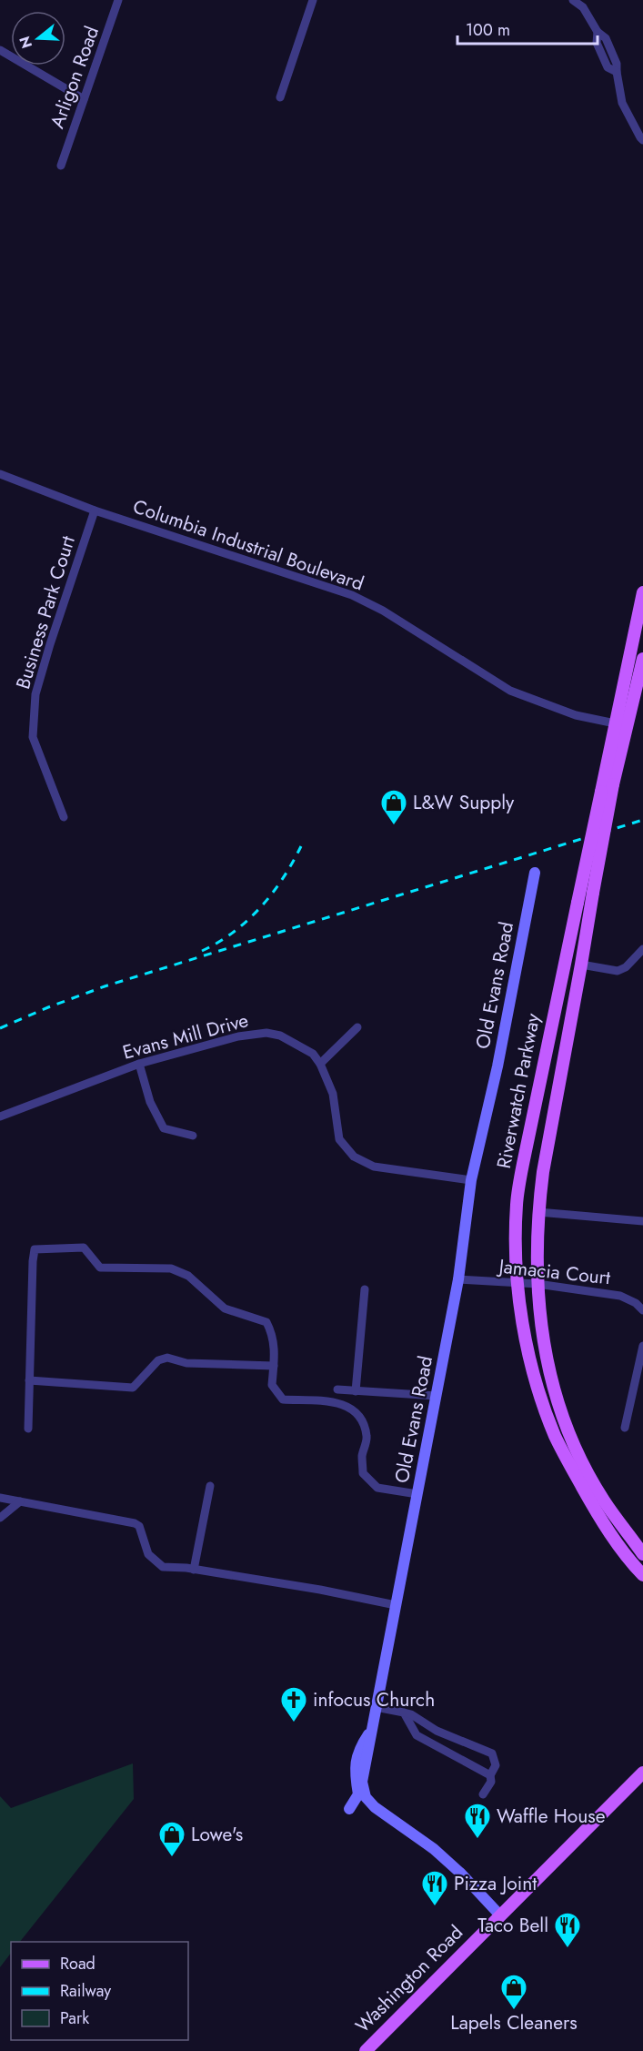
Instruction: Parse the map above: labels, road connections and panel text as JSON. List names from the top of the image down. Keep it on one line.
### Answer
{"streets":{"main road":["Riverwatch Parkway","Washington Road"],"street":["Arligon Road","Columbia Industrial Boulevard","Business Park Court","Old Evans Road","Evans Mill Drive","Jamacia Court"]},"crossings":[["Columbia Industrial Boulevard","Business Park Court"],["Columbia Industrial Boulevard","Riverwatch Parkway"],["Old Evans Road","Evans Mill Drive"],["Old Evans Road","Jamacia Court"],["Old Evans Road","Washington Road"],["Riverwatch Parkway","Jamacia Court"]],"places":{"shop":["L&W Supply","Lowe's","Lapels Cleaners"],"church":["infocus Church"],"restaurant":["Waffle House","Pizza Joint","Taco Bell"]},"legend":["Road","Railway","Park"],"scale_bar":"100 m","north":"left"}
